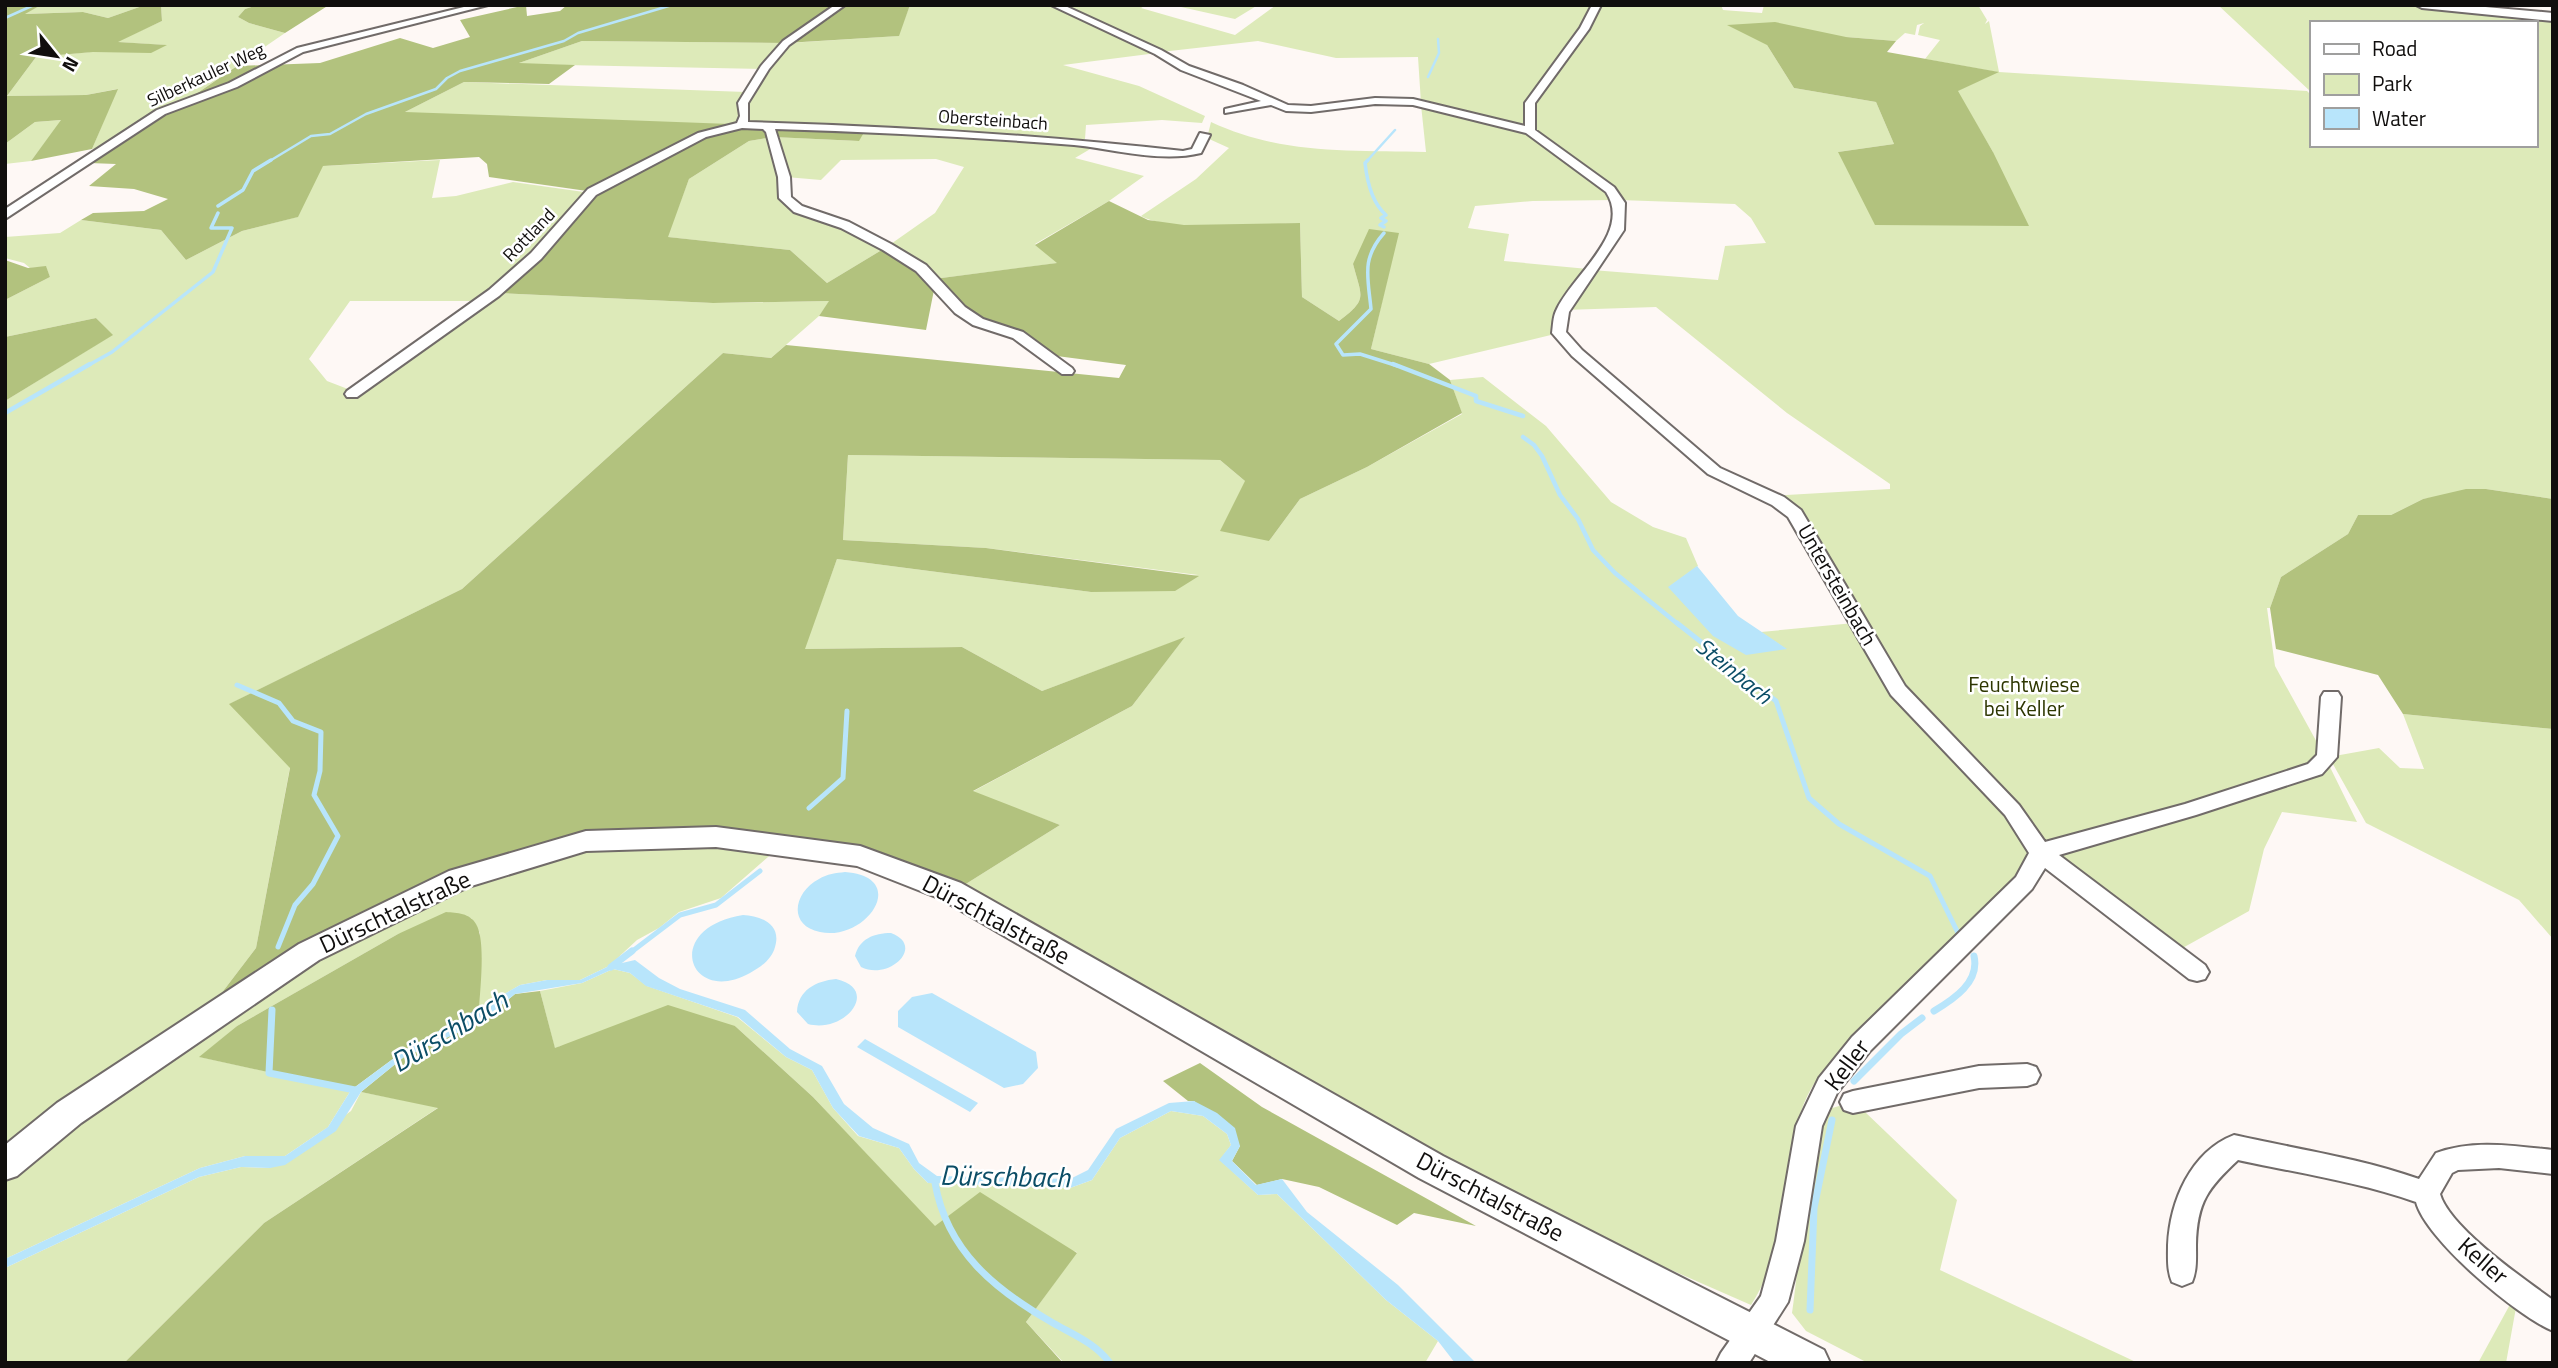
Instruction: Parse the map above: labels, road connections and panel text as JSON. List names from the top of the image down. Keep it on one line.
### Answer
{"streets":{"main road":["Dürschtalstraße"],"street":["Silberkauler Weg","Obersteinbach","Rottland","Untersteinbach","Keller"]},"crossings":[["Obersteinbach","Rottland"],["Untersteinbach","Keller"],["Dürschtalstraße","Keller"]],"water":["Steinbach","Dürschbach"],"parks":["Feuchtwiese bei Keller"],"legend":["Road","Park","Water"],"north":"bottom right"}
